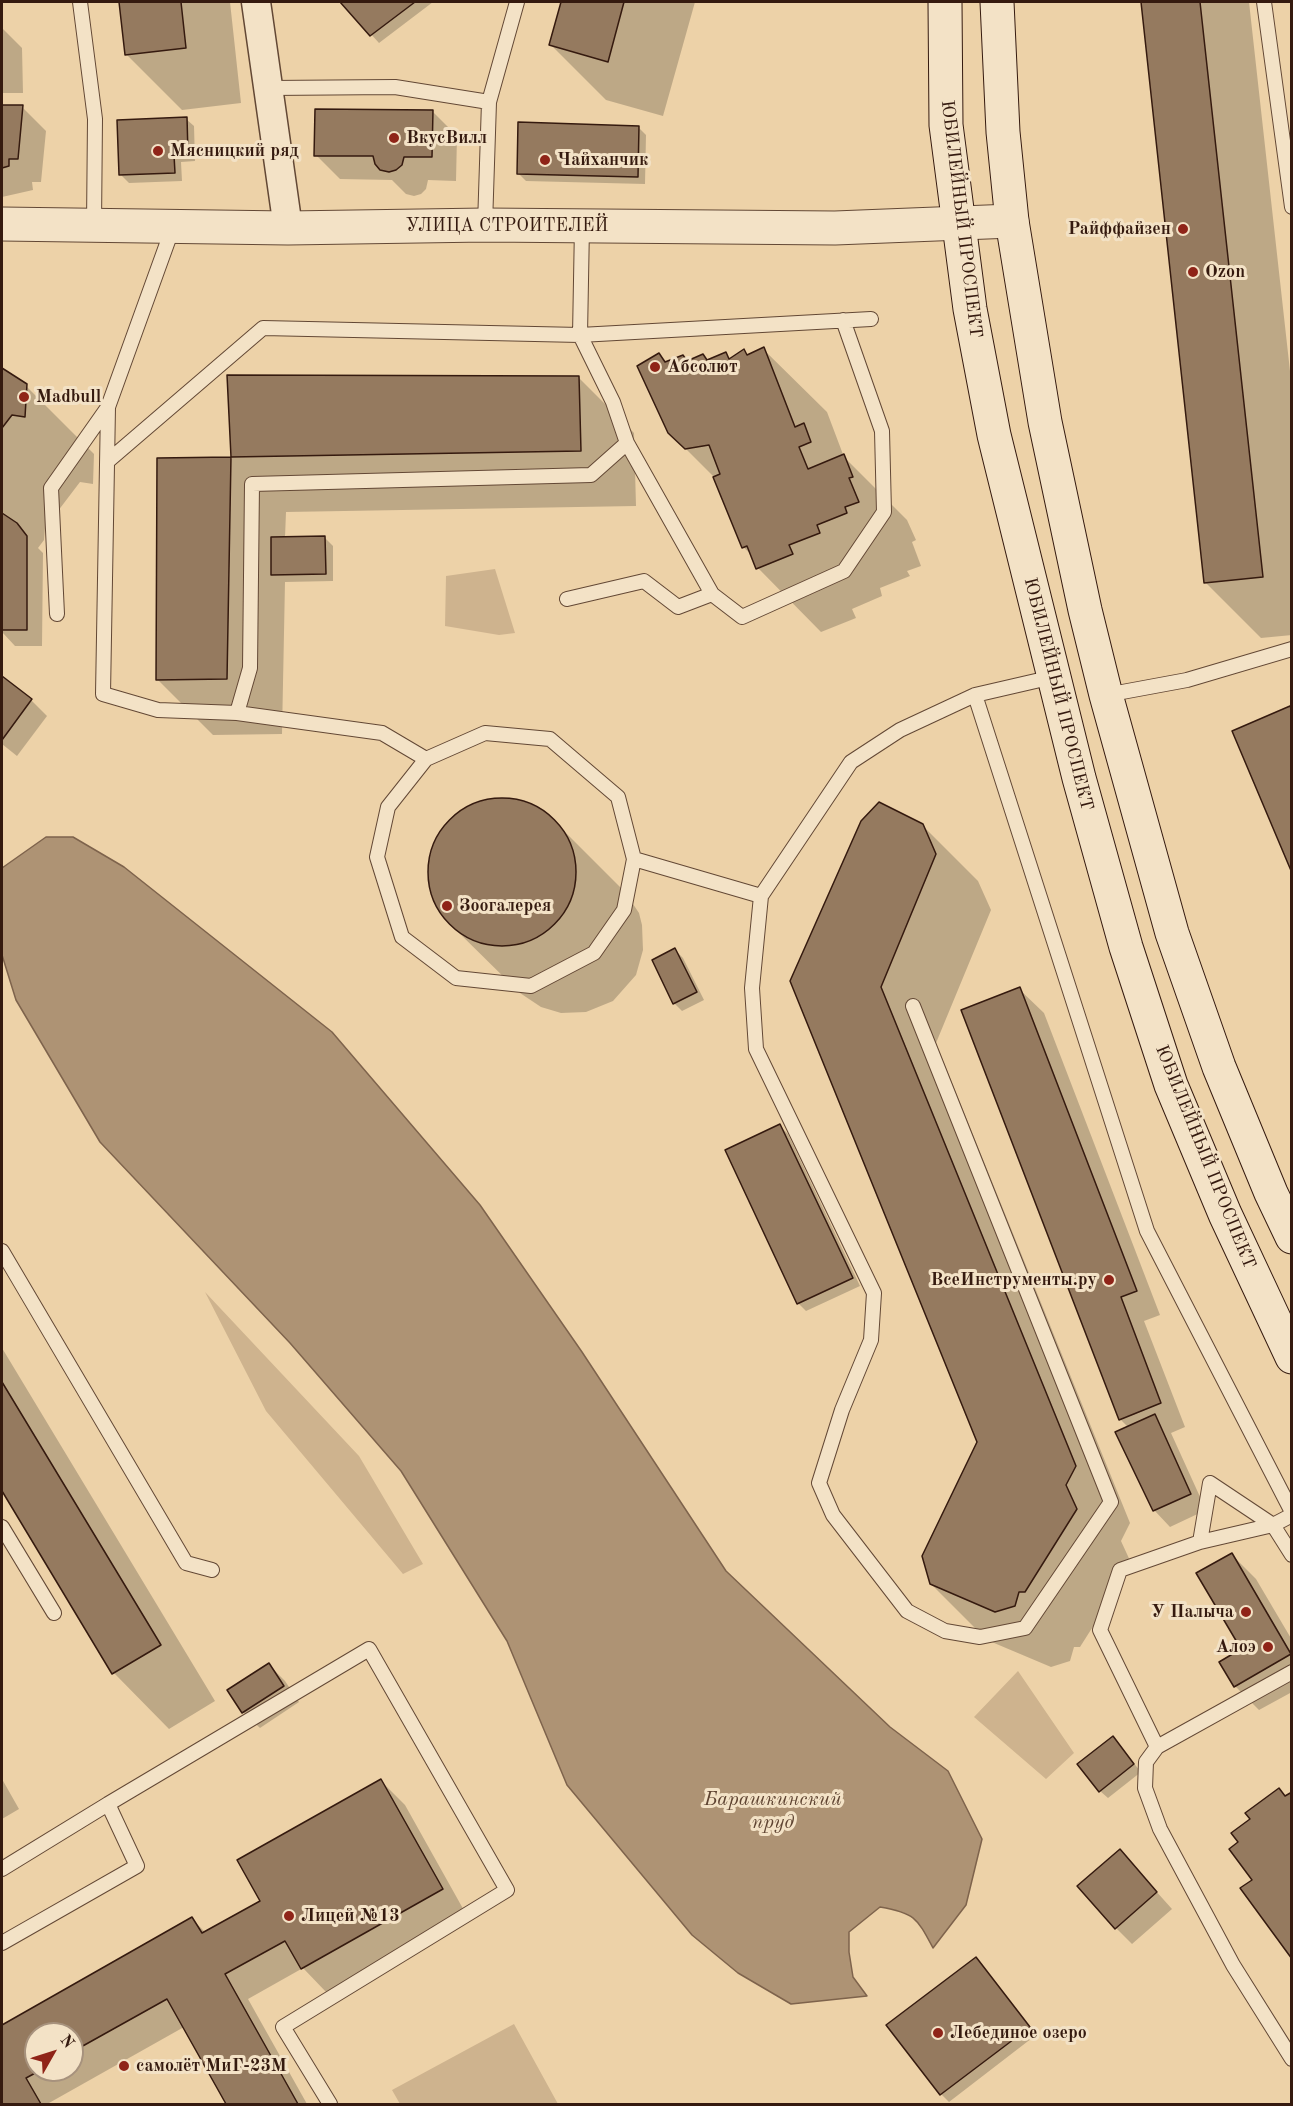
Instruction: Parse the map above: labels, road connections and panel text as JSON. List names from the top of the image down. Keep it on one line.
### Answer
{"streets":{"main road":["ЮБИЛЕЙНЫЙ ПРОСПЕКТ","УЛИЦА СТРОИТЕЛЕЙ"]},"crossings":[["ЮБИЛЕЙНЫЙ ПРОСПЕКТ","УЛИЦА СТРОИТЕЛЕЙ"]],"water":["Барашкинский пруд"],"places":["ВкусВилл","Мясницкий ряд","Чайханчик","Райффайзен","Ozon","Абсолют","Madbull","Зоогалерея","ВсеИнструменты.ру","У Палыча","Алоэ","Лицей №13","Лебединое озеро","самолёт МиГ-23М"],"north":"top right"}
